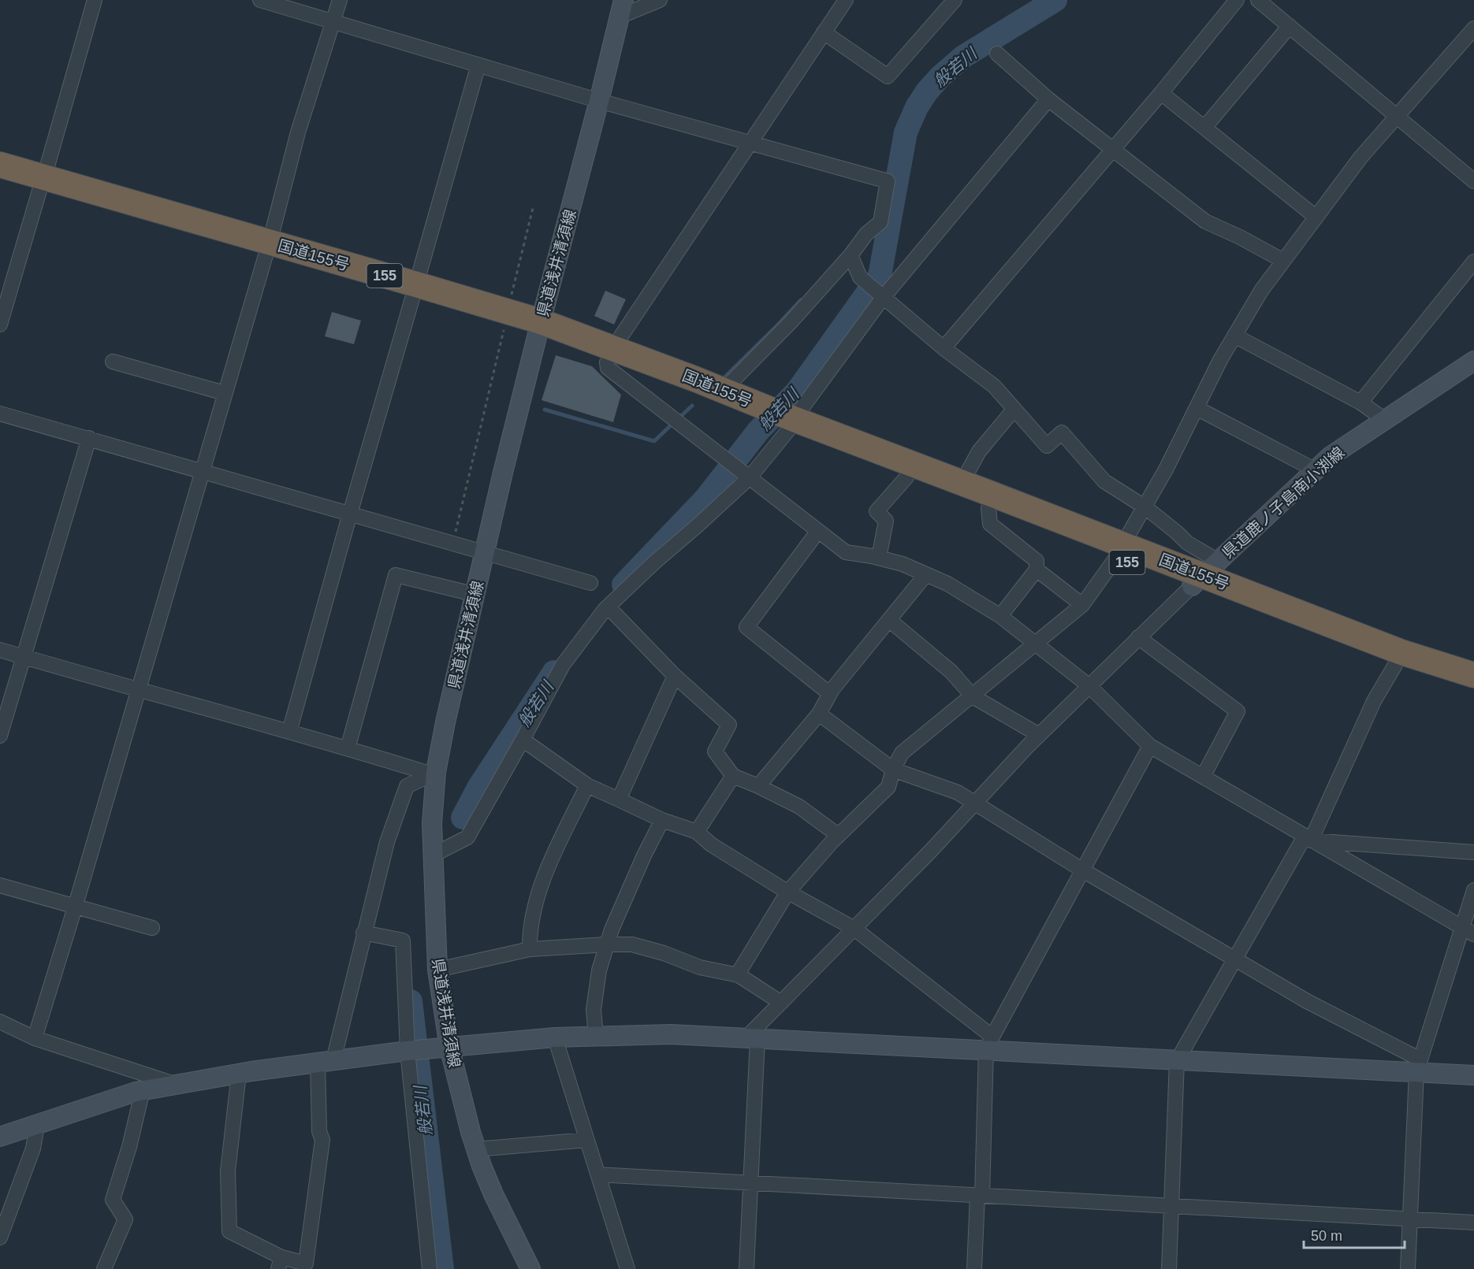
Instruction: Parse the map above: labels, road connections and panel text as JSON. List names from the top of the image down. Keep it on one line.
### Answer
{"streets":{"highway":["国道155号","155"],"main road":["県道浅井清須線","県道鹿ノ子島南小渕線"]},"crossings":[["国道155号","県道浅井清須線"],["国道155号","県道鹿ノ子島南小渕線"]],"water":["般若川"],"scale_bar":"50 m"}
